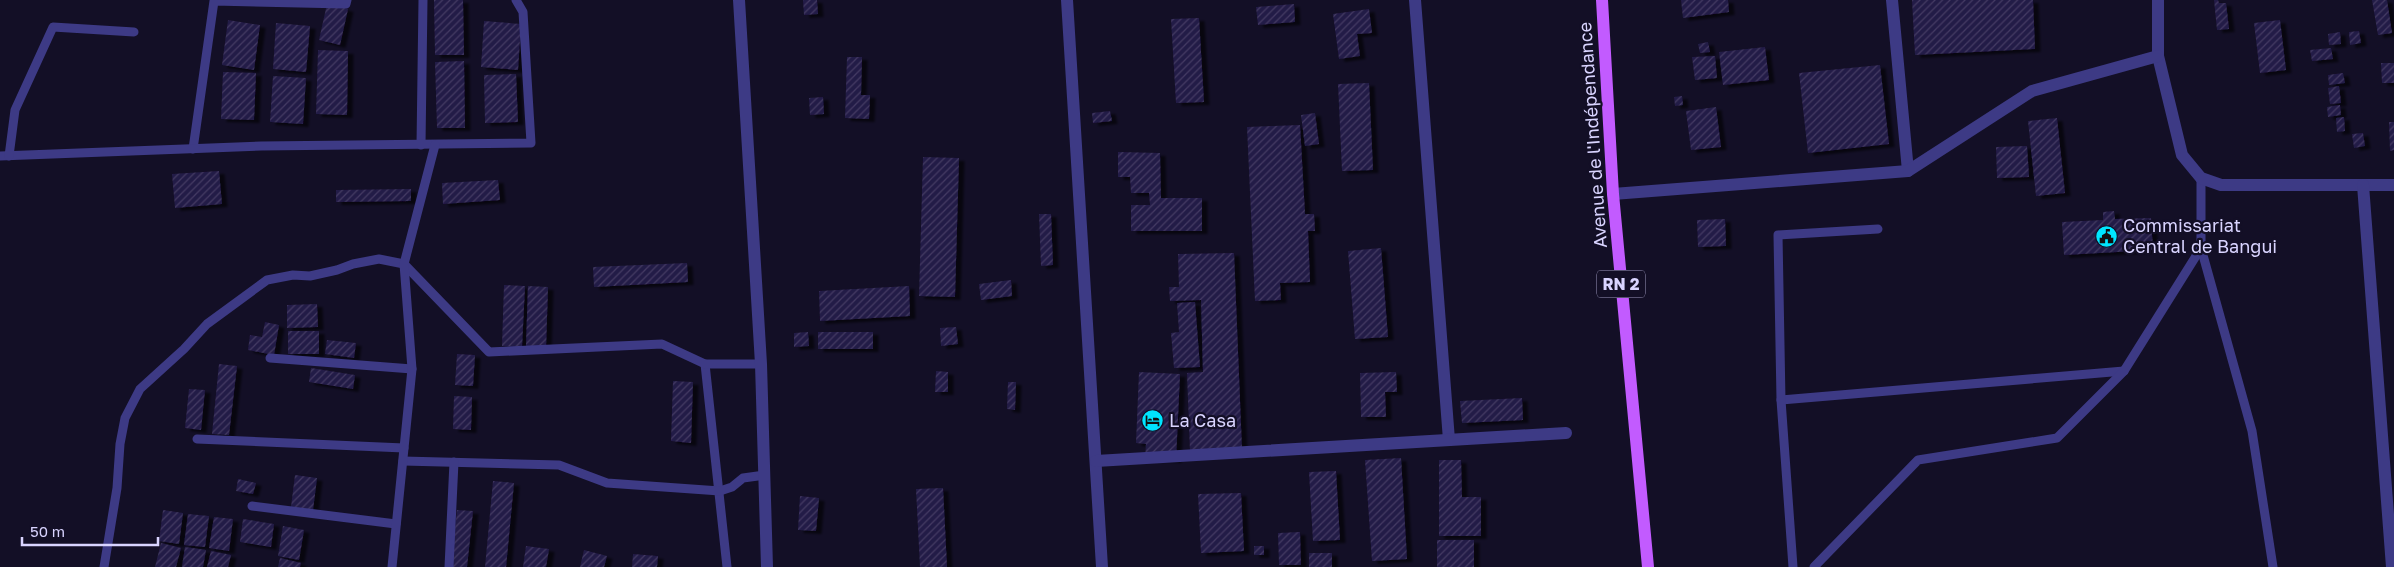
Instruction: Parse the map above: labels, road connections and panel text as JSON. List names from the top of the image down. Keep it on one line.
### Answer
{"streets":{"main road":["Avenue de l'Indépendance","RN 2"]},"places":{"public building":["Commissariat Central de Bangui"],"hotel":["La Casa"]},"scale_bar":"50 m"}
